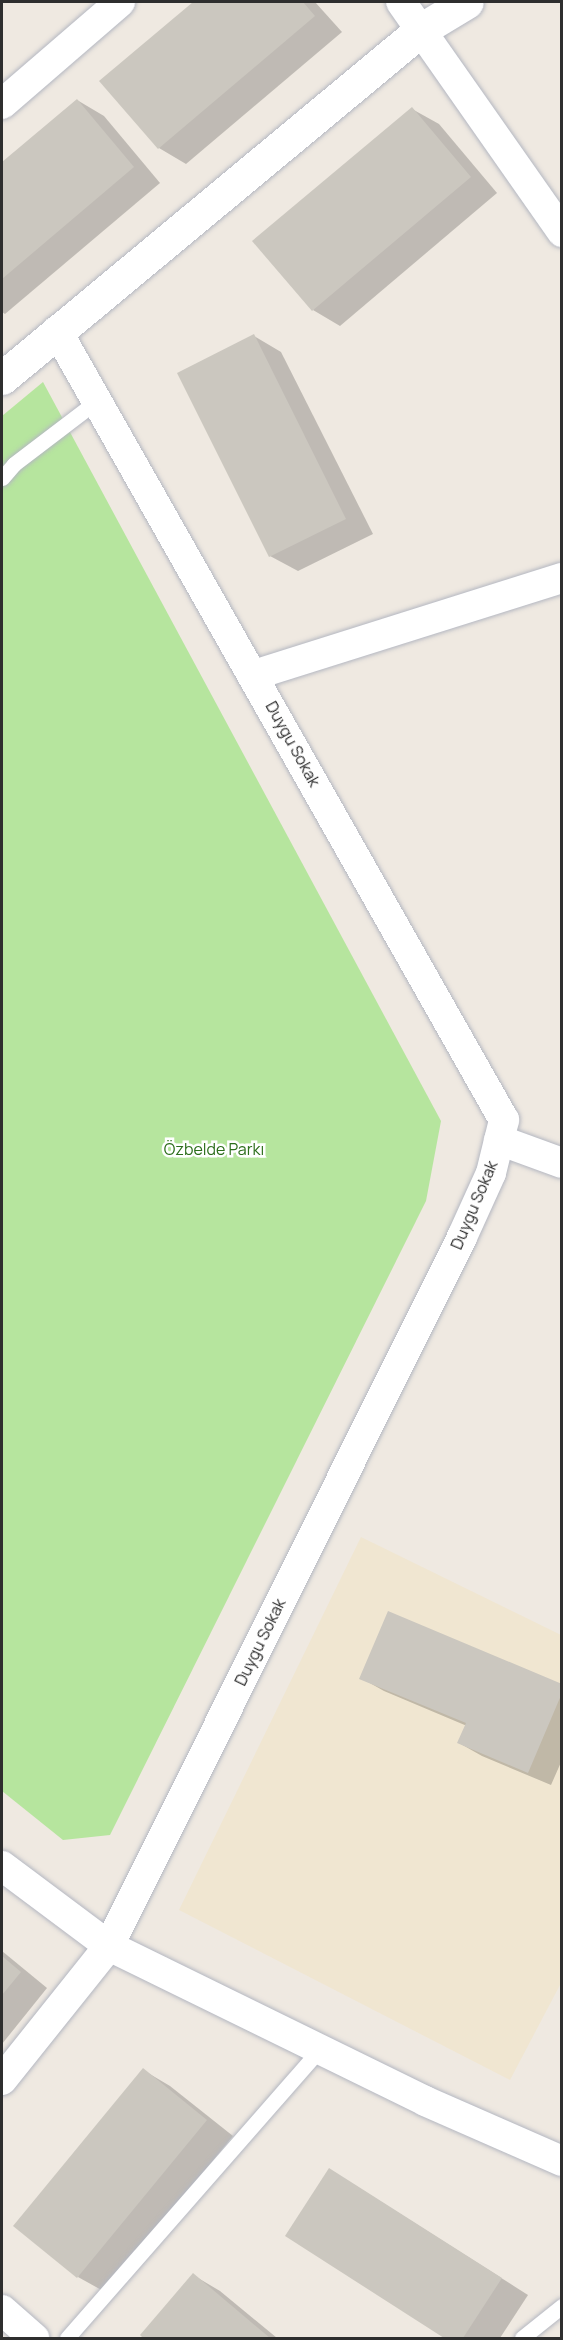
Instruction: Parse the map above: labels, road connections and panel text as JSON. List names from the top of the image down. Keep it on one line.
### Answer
{"streets":{"street":["Duygu Sokak"]},"parks":["Özbelde Parkı"]}
